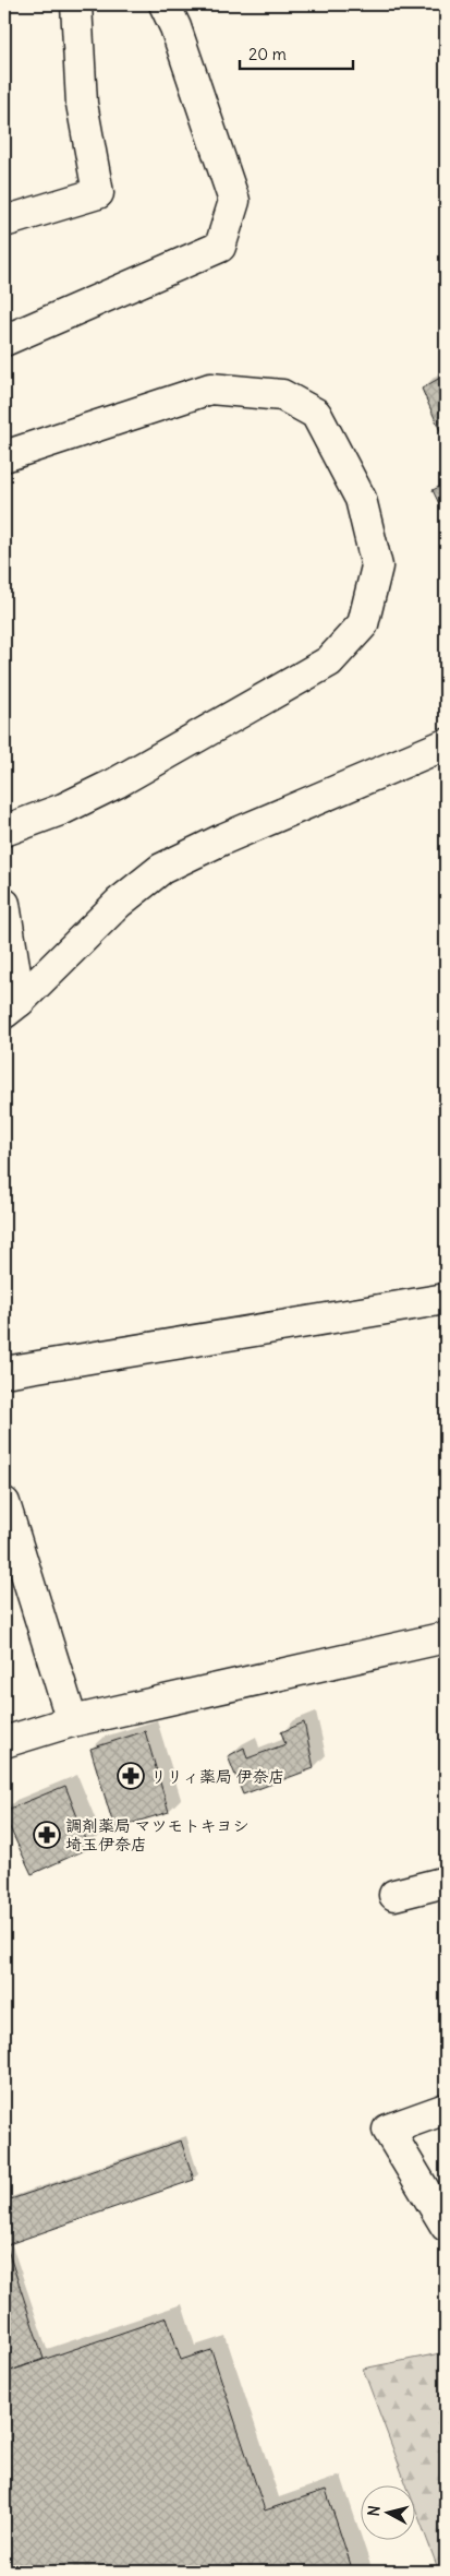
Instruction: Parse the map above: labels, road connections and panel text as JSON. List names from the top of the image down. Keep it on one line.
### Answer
{"places":{"pharmacy":["リリィ薬局 伊奈店","調剤薬局 マツモトキヨシ 埼玉伊奈店"]},"scale_bar":"20 m","north":"left"}
